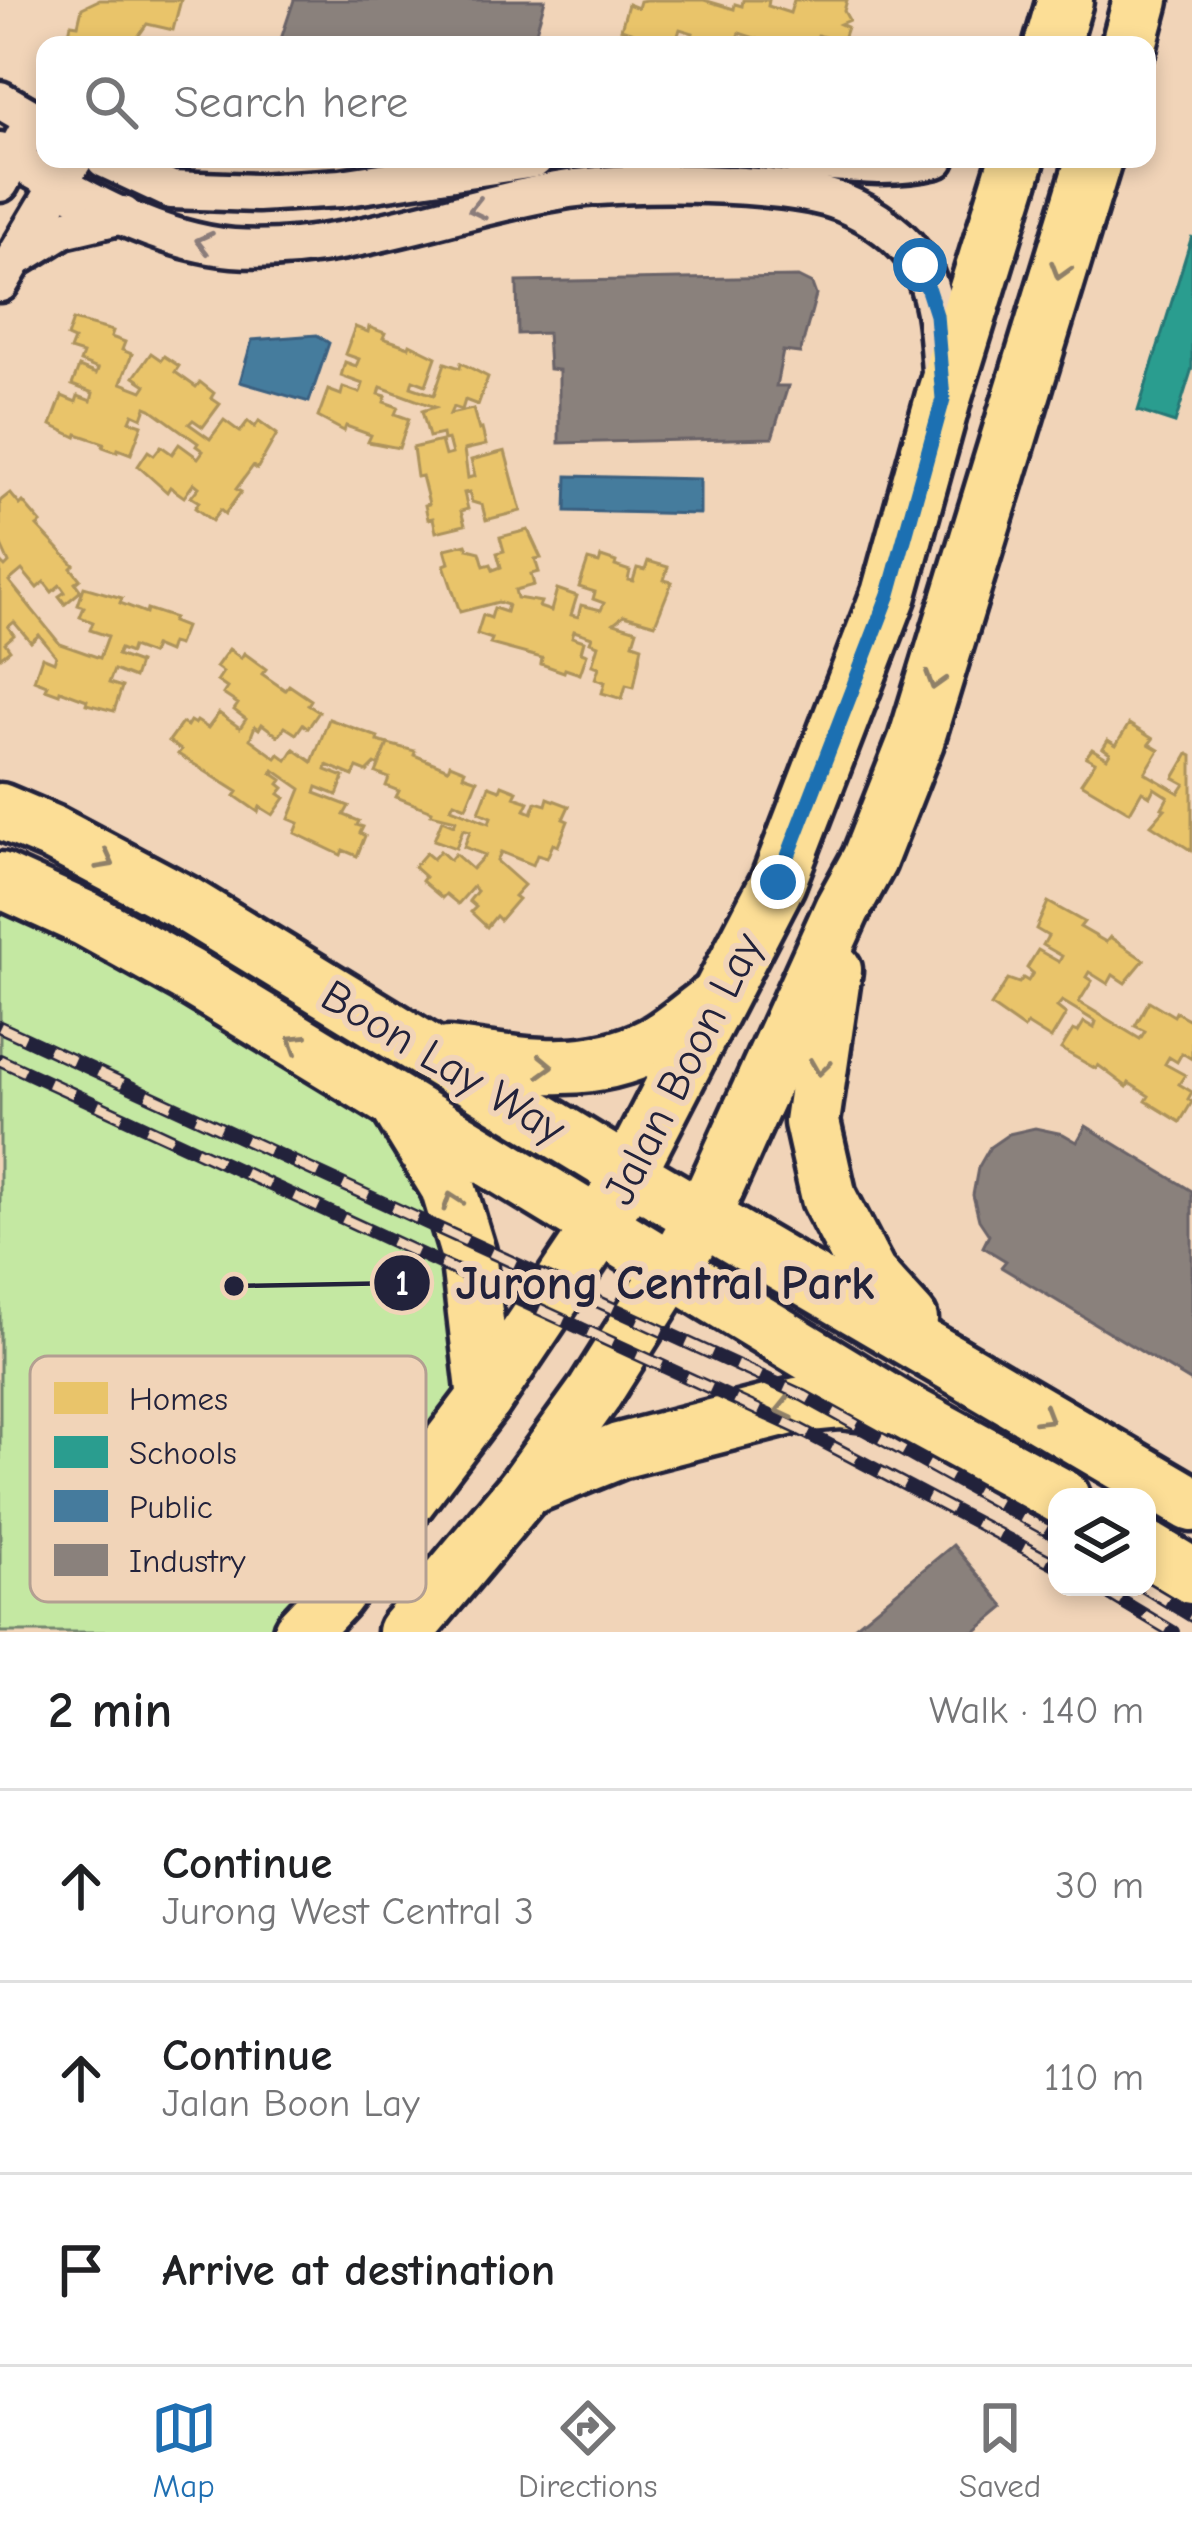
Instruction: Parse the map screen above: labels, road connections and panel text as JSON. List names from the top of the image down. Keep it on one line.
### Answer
{"streets":{"main road":["Boon Lay Way","Jalan Boon Lay"]},"crossings":[["Boon Lay Way","Jalan Boon Lay"]],"places":["Jurong Central Park"],"legend":["Homes","Schools","Public","Industry"],"page":{"search":"Search here","heading":["2 min","Walk · 140 m"],"list":[["Continue","Jurong West Central 3","30 m"],["Continue","Jalan Boon Lay","110 m"],"Arrive at destination"],"nav":["Map","Directions","Saved"]}}
